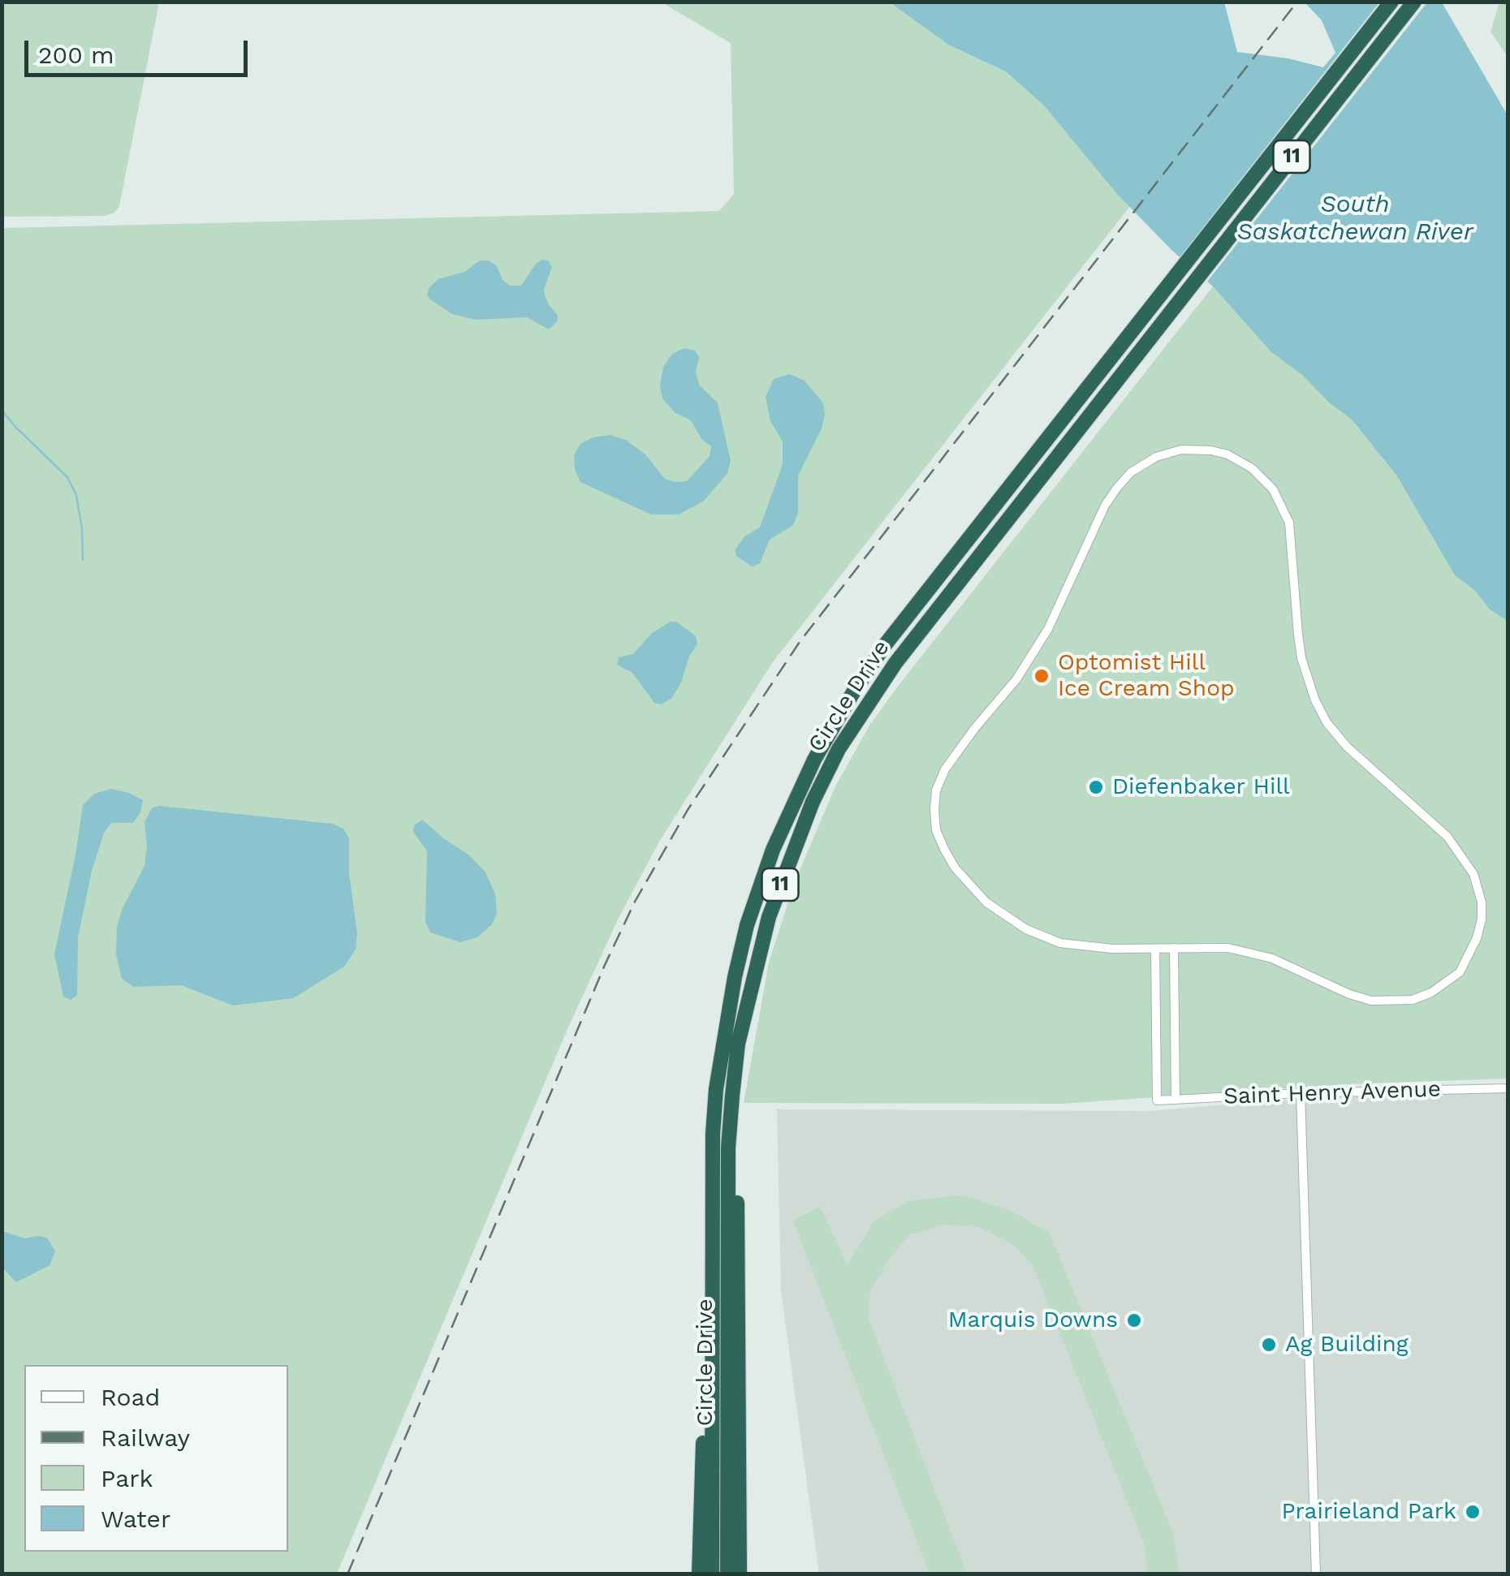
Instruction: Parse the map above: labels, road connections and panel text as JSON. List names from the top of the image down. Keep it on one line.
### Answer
{"streets":{"highway":["11","Circle Drive"],"street":["Saint Henry Avenue"]},"water":["South Saskatchewan River"],"places":["Optomist Hill Ice Cream Shop","Diefenbaker Hill","Marquis Downs","Ag Building","Prairieland Park"],"legend":["Road","Railway","Park","Water"],"scale_bar":"200 m"}
